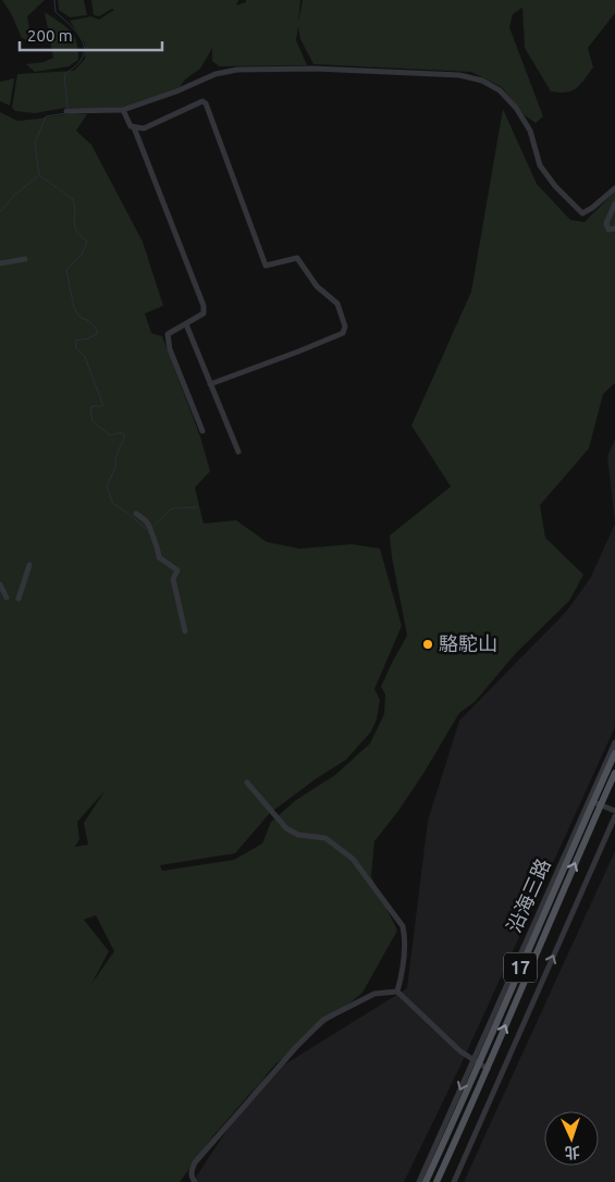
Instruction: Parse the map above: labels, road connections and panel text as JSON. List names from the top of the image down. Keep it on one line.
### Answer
{"streets":{"main road":["沿海三路","17"]},"places":["駱駝山"],"scale_bar":"200 m","north":"bottom"}
